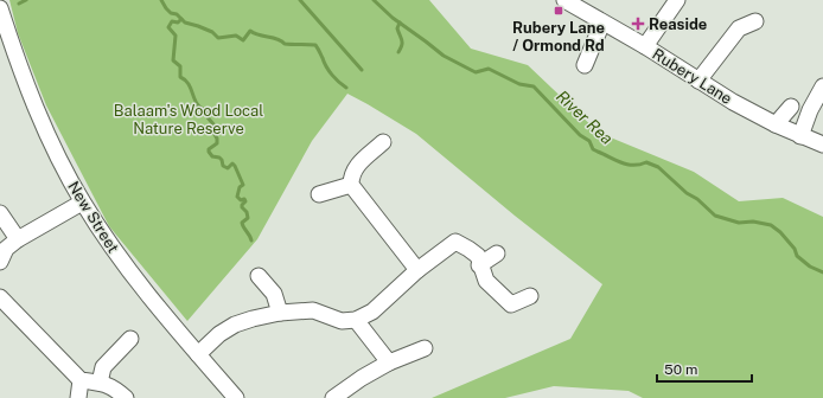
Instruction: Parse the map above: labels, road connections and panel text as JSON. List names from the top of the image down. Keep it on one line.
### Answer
{"streets":{"street":["Rubery Lane","New Street"]},"water":["River Rea"],"parks":["Balaam's Wood Local Nature Reserve"],"places":{"transit":["Rubery Lane / Ormond Rd"],"health":["Reaside"]},"scale_bar":"50 m"}
